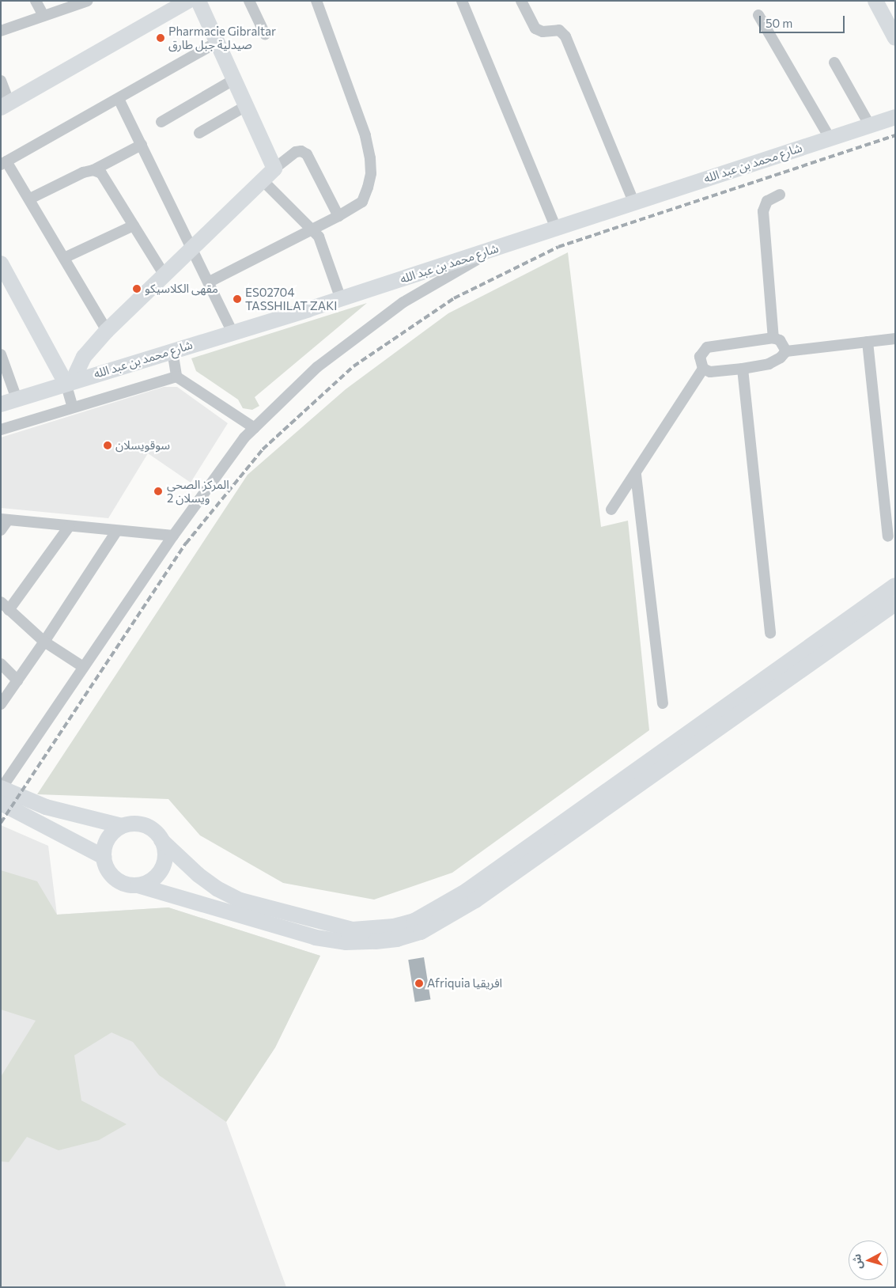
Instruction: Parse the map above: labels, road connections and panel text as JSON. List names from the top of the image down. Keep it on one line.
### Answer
{"streets":{"street":["شارع محمد بن عبد الله"]},"places":["Pharmacie Gibraltar صيدلية جبل طارق","مقهى الكلاسيكو","ES02704 TASSHILAT ZAKI","سوقويسلان","المركز الصحي ويسلان 2","Afriquia افريقيا"],"scale_bar":"50 m","north":"left"}
